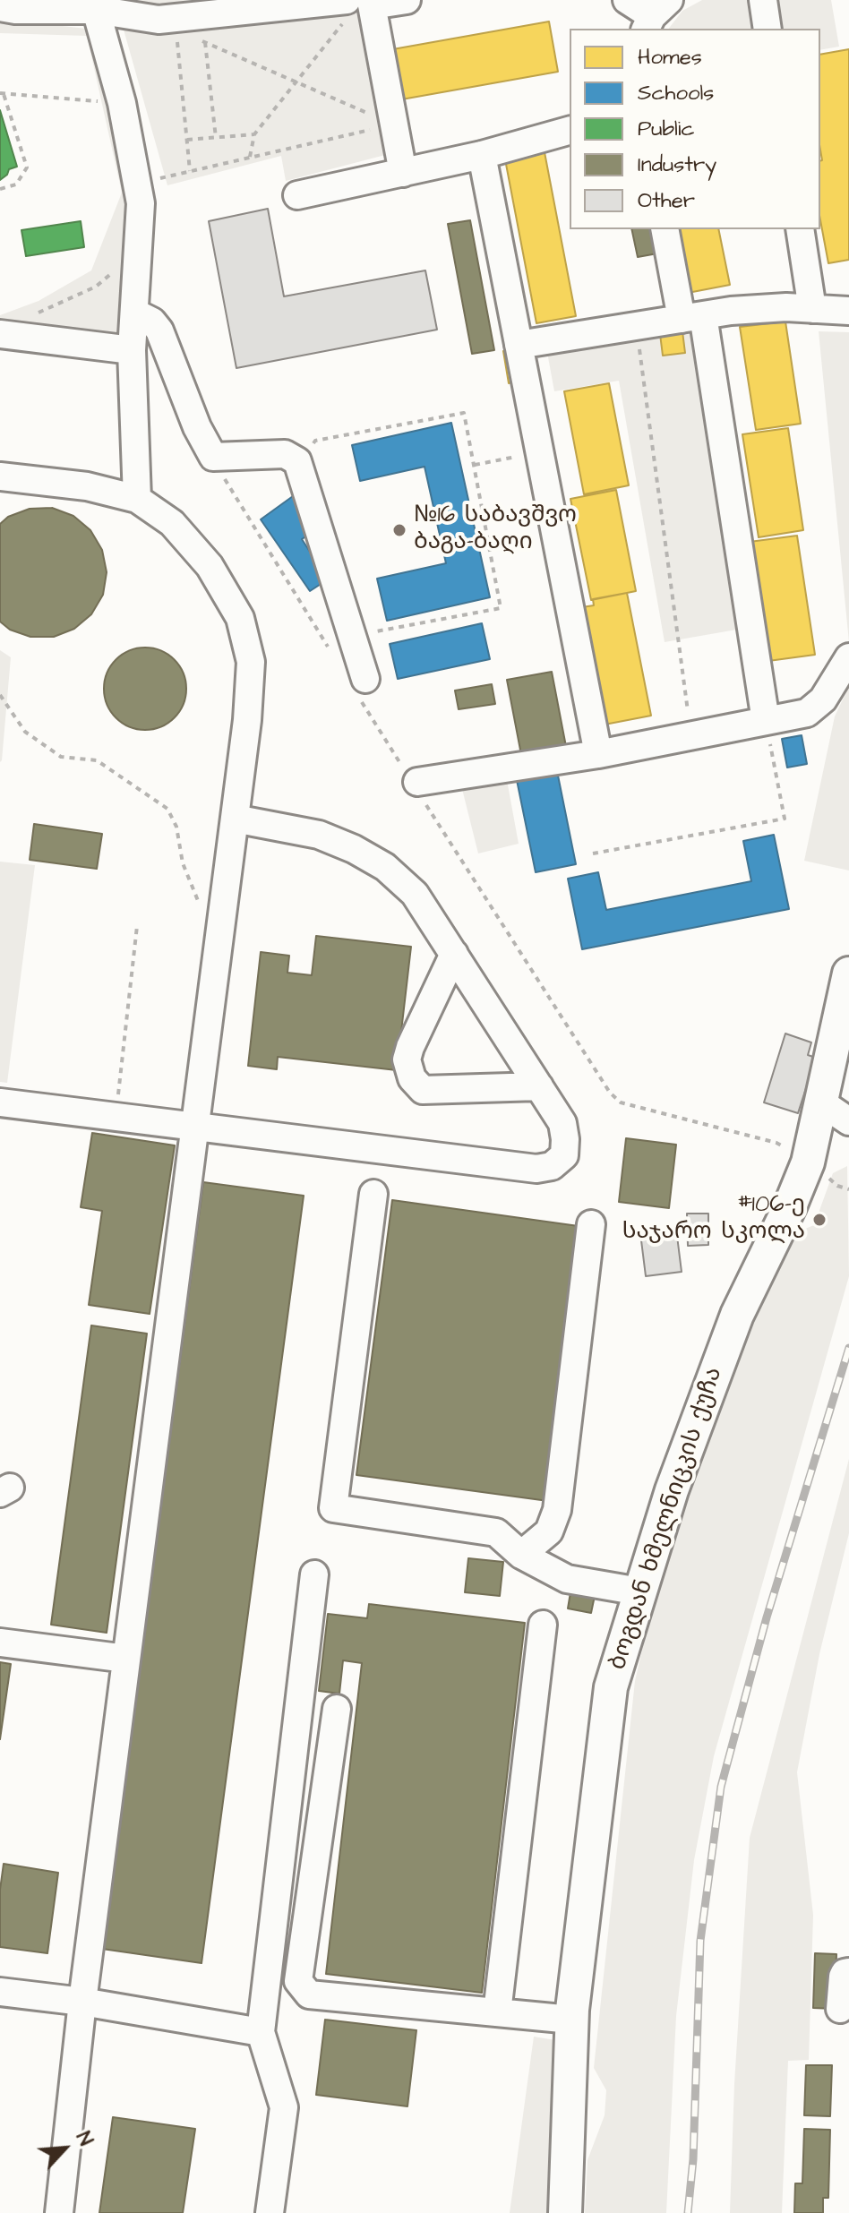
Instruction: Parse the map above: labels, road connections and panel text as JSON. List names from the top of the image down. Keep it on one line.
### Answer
{"streets":{"main road":["ბოგდან ხმელნიცკის ქუჩა"]},"places":["№16 საბავშვო ბაგა-ბაღი","#106-ე საჯარო სკოლა"],"legend":["Homes","Schools","Public","Industry","Other"],"north":"top right"}
